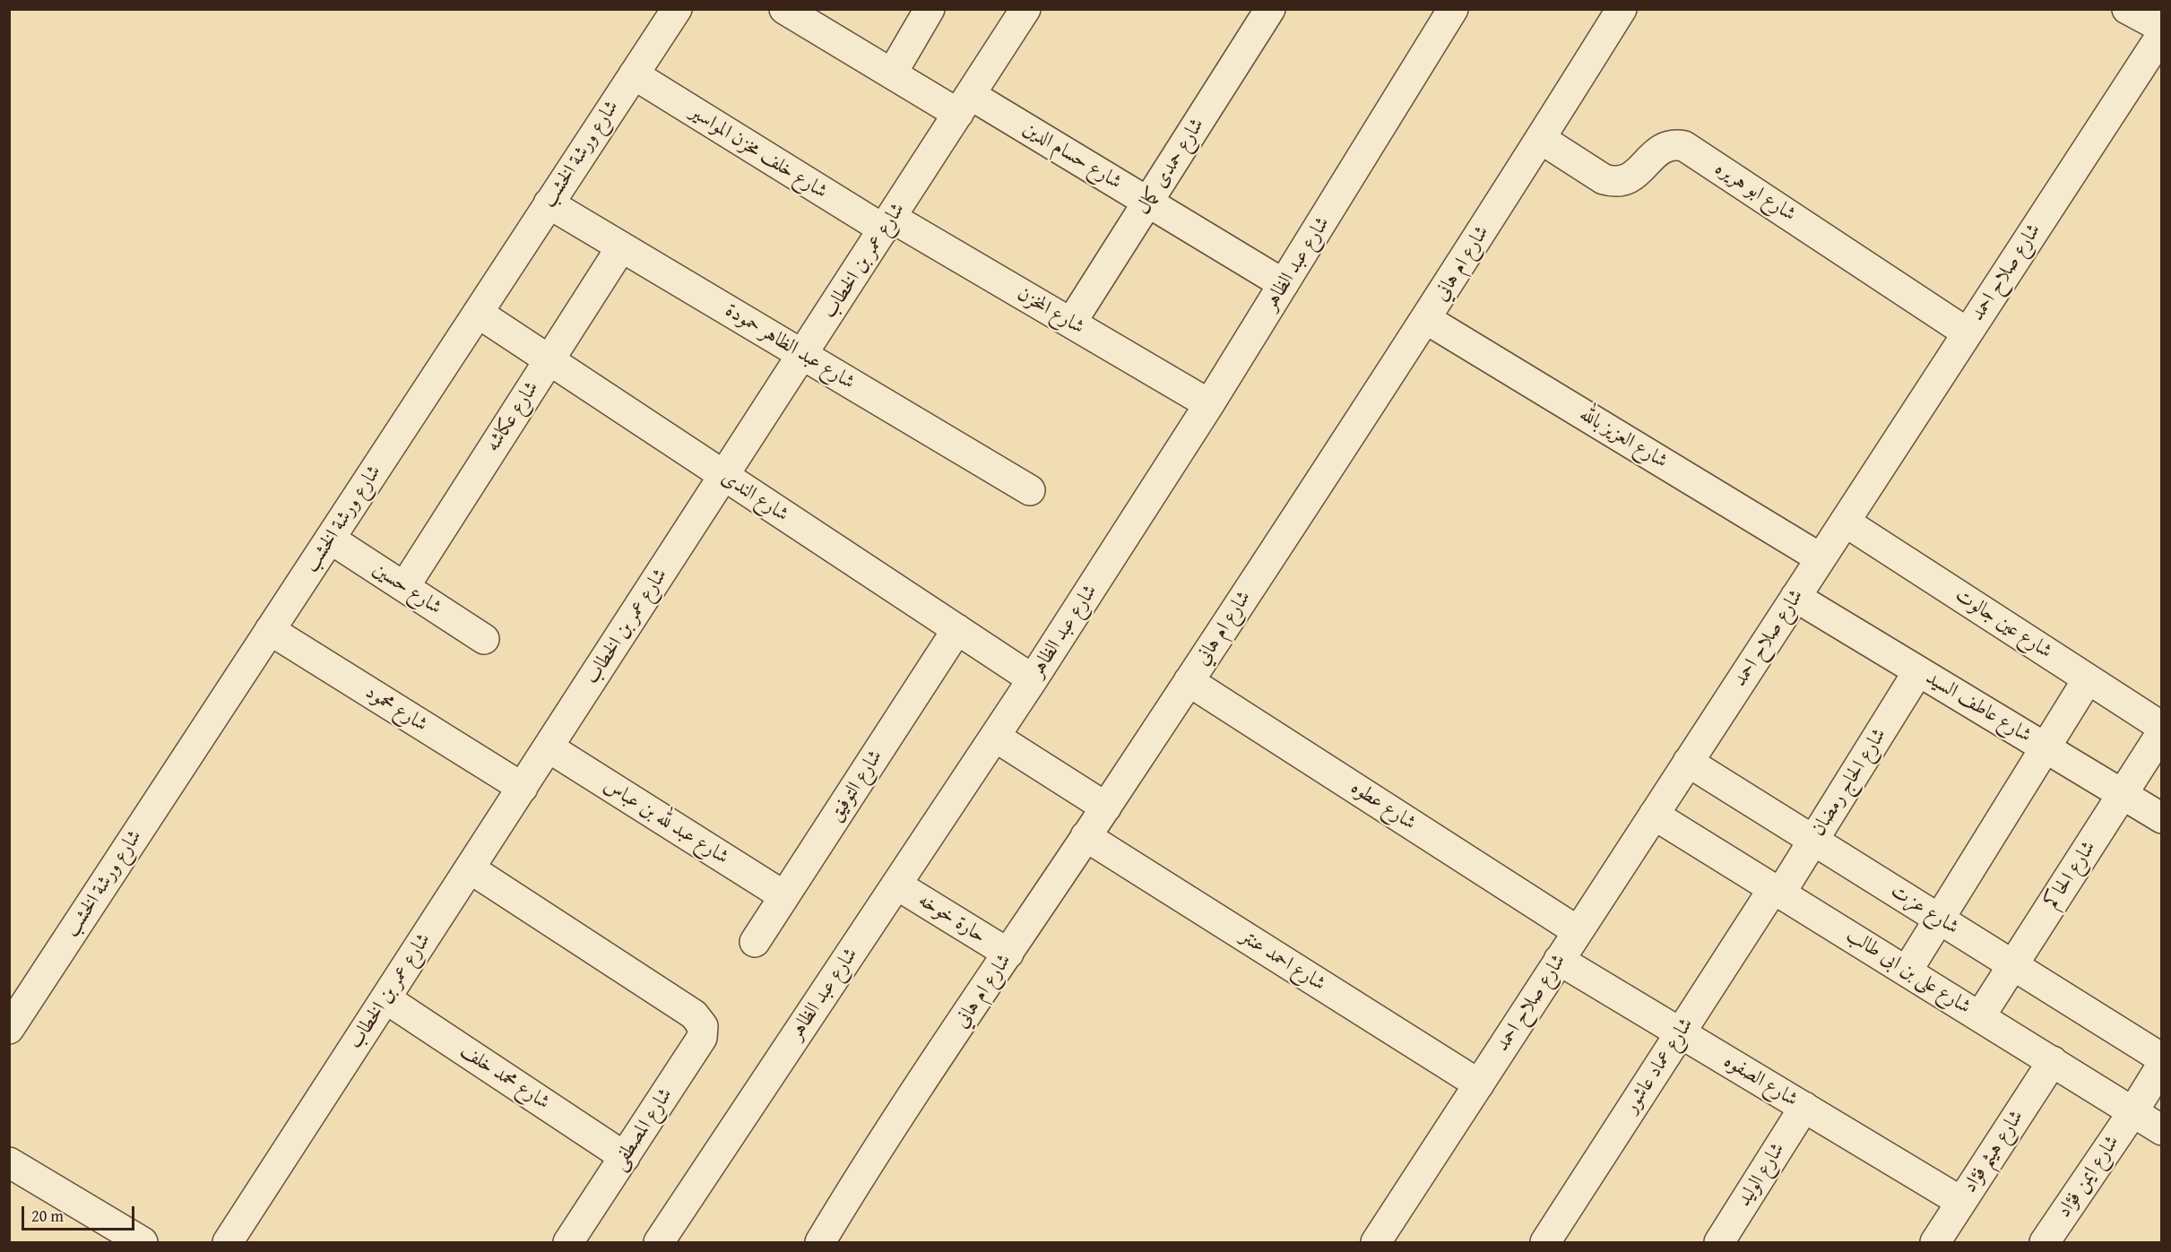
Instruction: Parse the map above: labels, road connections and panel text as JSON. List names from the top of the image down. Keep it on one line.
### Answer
{"streets":{"street":["شارع خلف مخزن المواسير","شارع ورشة الخشب","شارع حسام الدين","شارع حمدى كمال","شارع ابو هريره","شارع عمر بن الخطاب","شارع عبد الظاهر","شارع ام هاني","شارع صلاح احمد","شارع المخزن","شارع عبد الظاهر حمودة","شارع عكاشه","شارع العزيز بالله","شارع الندى","شارع حسين","شارع عين جالوت","شارع عاطف السيد","شارع محمود","شارع الحاج رمضان","شارع التوفيق","شارع عطوه","شارع عبد لله بن عباس","شارع الحاكم","شارع عزت","حارة خوخه","شارع احمد عنتر","شارع على بن ابى طالب","شارع عماد عاشور","شارع محمد خلف","شارع الصفوه","شارع المصطفى","شارع هيثم فؤاد","شارع الوليد","شارع ايمن فؤاد"]},"crossings":[["شارع خلف مخزن المواسير","شارع ورشة الخشب"],["شارع خلف مخزن المواسير","شارع عمر بن الخطاب"],["شارع خلف مخزن المواسير","شارع المخزن"],["شارع ورشة الخشب","شارع عبد الظاهر حمودة"],["شارع ورشة الخشب","شارع الندى"],["شارع ورشة الخشب","شارع حسين"],["شارع ورشة الخشب","شارع محمود"],["شارع حسام الدين","شارع حمدى كمال"],["شارع حسام الدين","شارع عمر بن الخطاب"],["شارع حسام الدين","شارع عبد الظاهر"],["شارع حمدى كمال","شارع المخزن"],["شارع ابو هريره","شارع ام هاني"],["شارع ابو هريره","شارع صلاح احمد"],["شارع عمر بن الخطاب","شارع المخزن"],["شارع عمر بن الخطاب","شارع عبد الظاهر حمودة"],["شارع عمر بن الخطاب","شارع الندى"],["شارع عمر بن الخطاب","شارع محمود"],["شارع عمر بن الخطاب","شارع عبد لله بن عباس"],["شارع عمر بن الخطاب","شارع محمد خلف"],["شارع عمر بن الخطاب","شارع المصطفى"],["شارع عبد الظاهر","شارع المخزن"],["شارع عبد الظاهر","شارع الندى"],["شارع عبد الظاهر","حارة خوخه"],["شارع ام هاني","شارع العزيز بالله"],["شارع ام هاني","شارع عطوه"],["شارع ام هاني","حارة خوخه"],["شارع ام هاني","شارع احمد عنتر"],["شارع صلاح احمد","شارع العزيز بالله"],["شارع صلاح احمد","شارع عين جالوت"],["شارع صلاح احمد","شارع عاطف السيد"],["شارع صلاح احمد","شارع عطوه"],["شارع صلاح احمد","شارع عزت"],["شارع صلاح احمد","شارع احمد عنتر"],["شارع صلاح احمد","شارع على بن ابى طالب"],["شارع صلاح احمد","شارع الصفوه"],["شارع عبد الظاهر حمودة","شارع عكاشه"],["شارع عكاشه","شارع الندى"],["شارع عكاشه","شارع حسين"],["شارع الندى","شارع التوفيق"],["شارع عاطف السيد","شارع الحاج رمضان"],["شارع عاطف السيد","شارع الحاكم"],["شارع الحاج رمضان","شارع عزت"],["شارع الحاج رمضان","شارع على بن ابى طالب"],["شارع الحاج رمضان","شارع عماد عاشور"],["شارع التوفيق","شارع عبد لله بن عباس"],["شارع الحاكم","شارع عزت"],["شارع الحاكم","شارع على بن ابى طالب"],["شارع على بن ابى طالب","شارع عماد عاشور"],["شارع على بن ابى طالب","شارع هيثم فؤاد"],["شارع على بن ابى طالب","شارع ايمن فؤاد"],["شارع عماد عاشور","شارع الصفوه"],["شارع محمد خلف","شارع المصطفى"],["شارع الصفوه","شارع هيثم فؤاد"],["شارع الصفوه","شارع الوليد"]],"scale_bar":"20 m"}
